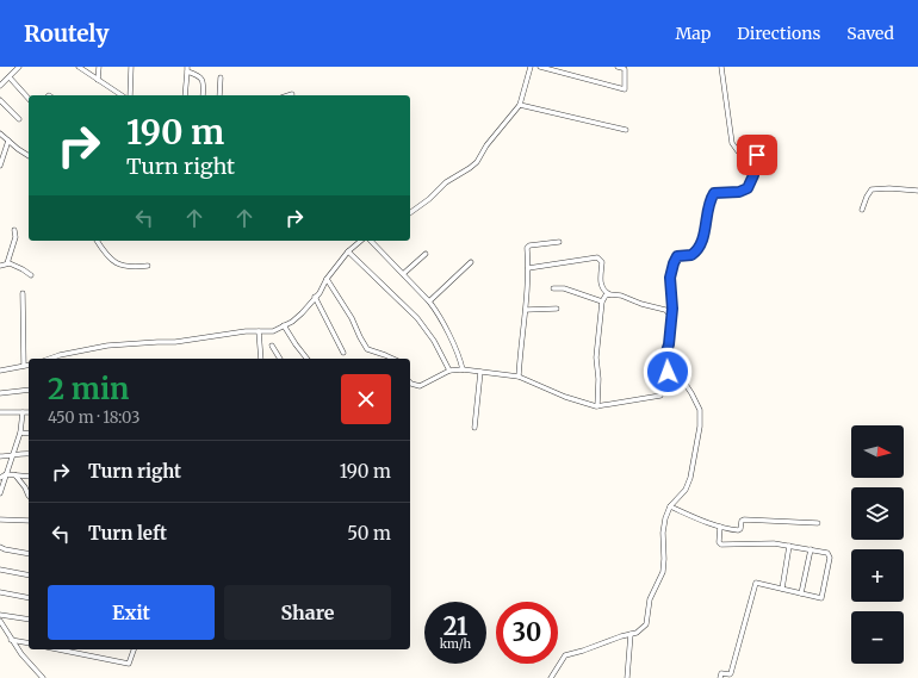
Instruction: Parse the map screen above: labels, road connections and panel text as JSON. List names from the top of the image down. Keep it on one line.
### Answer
{"north":"right","page":{"header":"Routely","nav":["Map","Directions","Saved"],"turn":["190 m","Turn right"],"heading":["2 min","450 m · 18:03"],"map_buttons":["+","−"],"list":[{"name":"Turn right","value":"190 m"},{"name":"Turn left","value":"50 m"}],"buttons":["Exit","Share"],"speed":"21 km/h","limit":"30"}}
